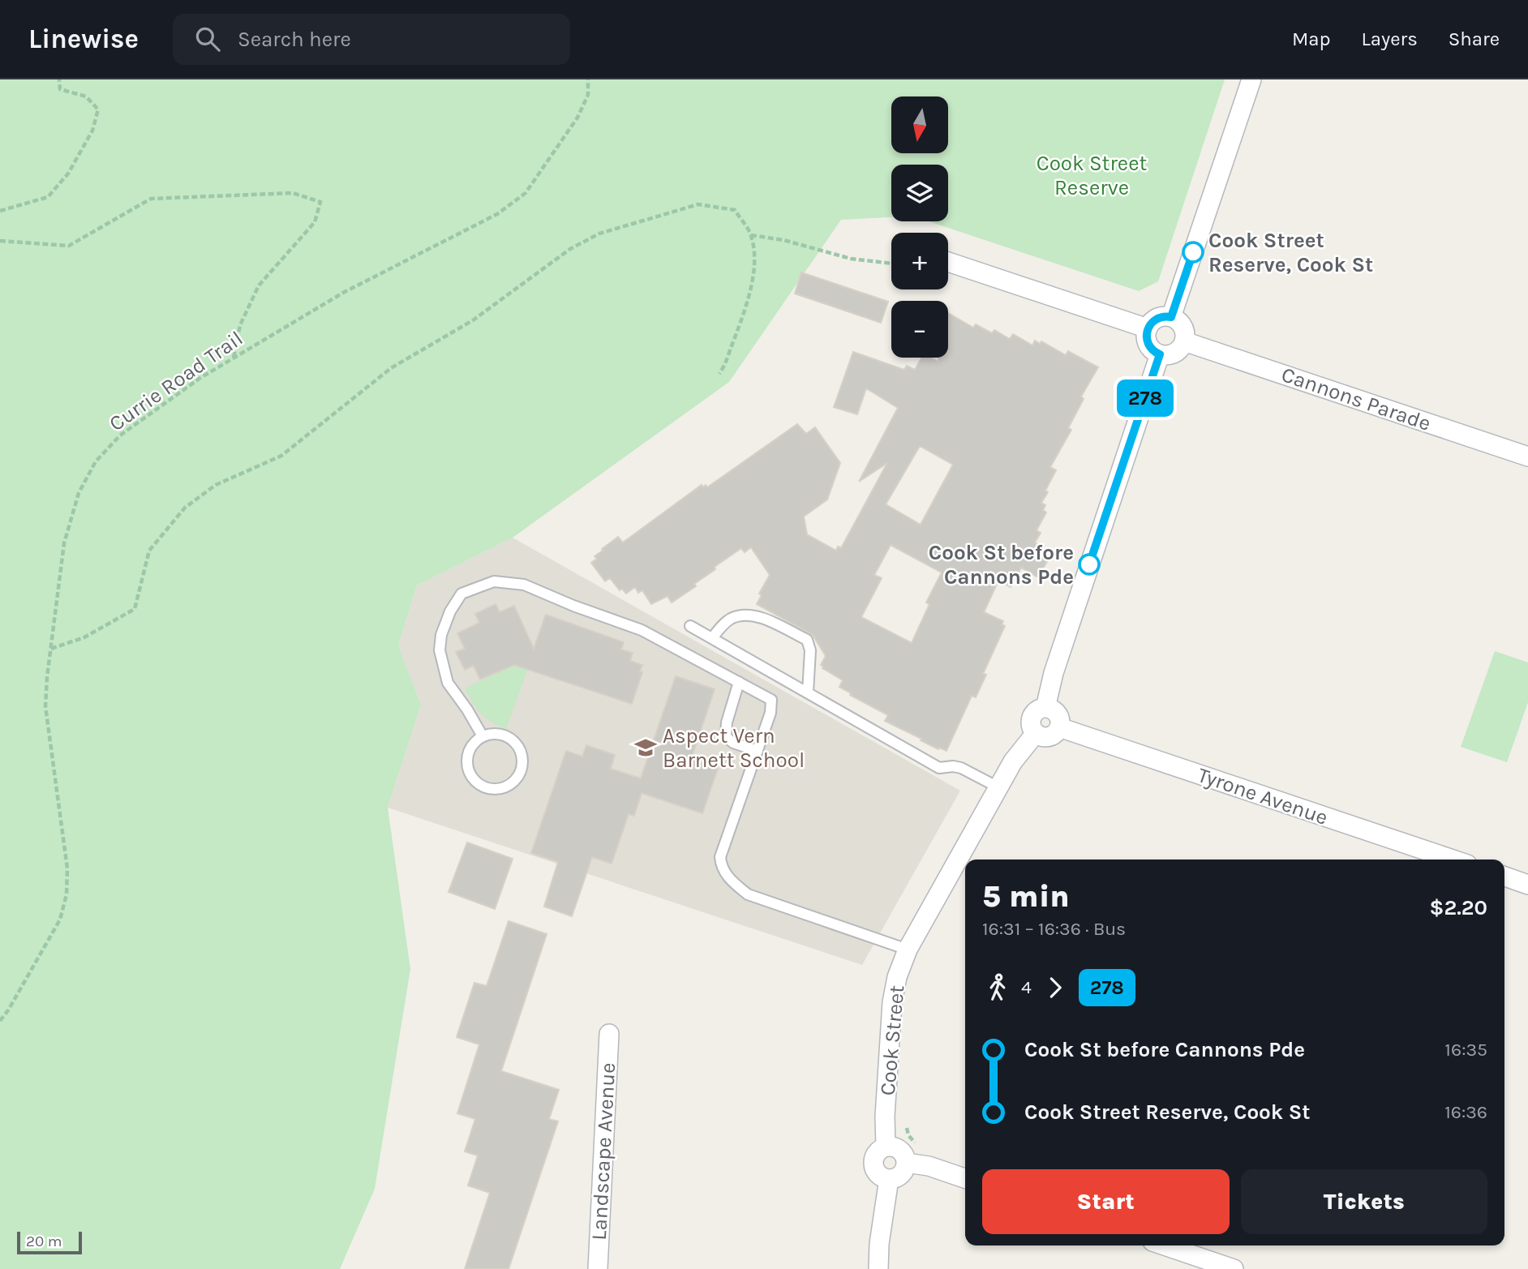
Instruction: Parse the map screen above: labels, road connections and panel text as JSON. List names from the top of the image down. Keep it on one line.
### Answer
{"streets":{"street":["Cannons Parade","Tyrone Avenue","Cook Street","Landscape Avenue"],"path":["Currie Road Trail"]},"crossings":[["Tyrone Avenue","Cook Street"]],"parks":["Cook Street Reserve"],"places":{"other":["Cook Street Reserve, Cook St","Cook St before Cannons Pde"],"school or university":["Aspect Vern Barnett School"]},"lines":["bus line 278"],"scale_bar":"20 m","north":"bottom","page":{"header":"Linewise","search":"Search here","nav":["Map","Layers","Share"],"on_map":"278","map_buttons":["+","−"],"heading":["5 min","16:31 – 16:36 · Bus","$2.20"],"legs":["4","278"],"list":[{"name":"Cook St before Cannons Pde","value":"16:35"},{"name":"Cook Street Reserve, Cook St","value":"16:36"}],"buttons":["Start","Tickets"],"scale":"20 m"}}
